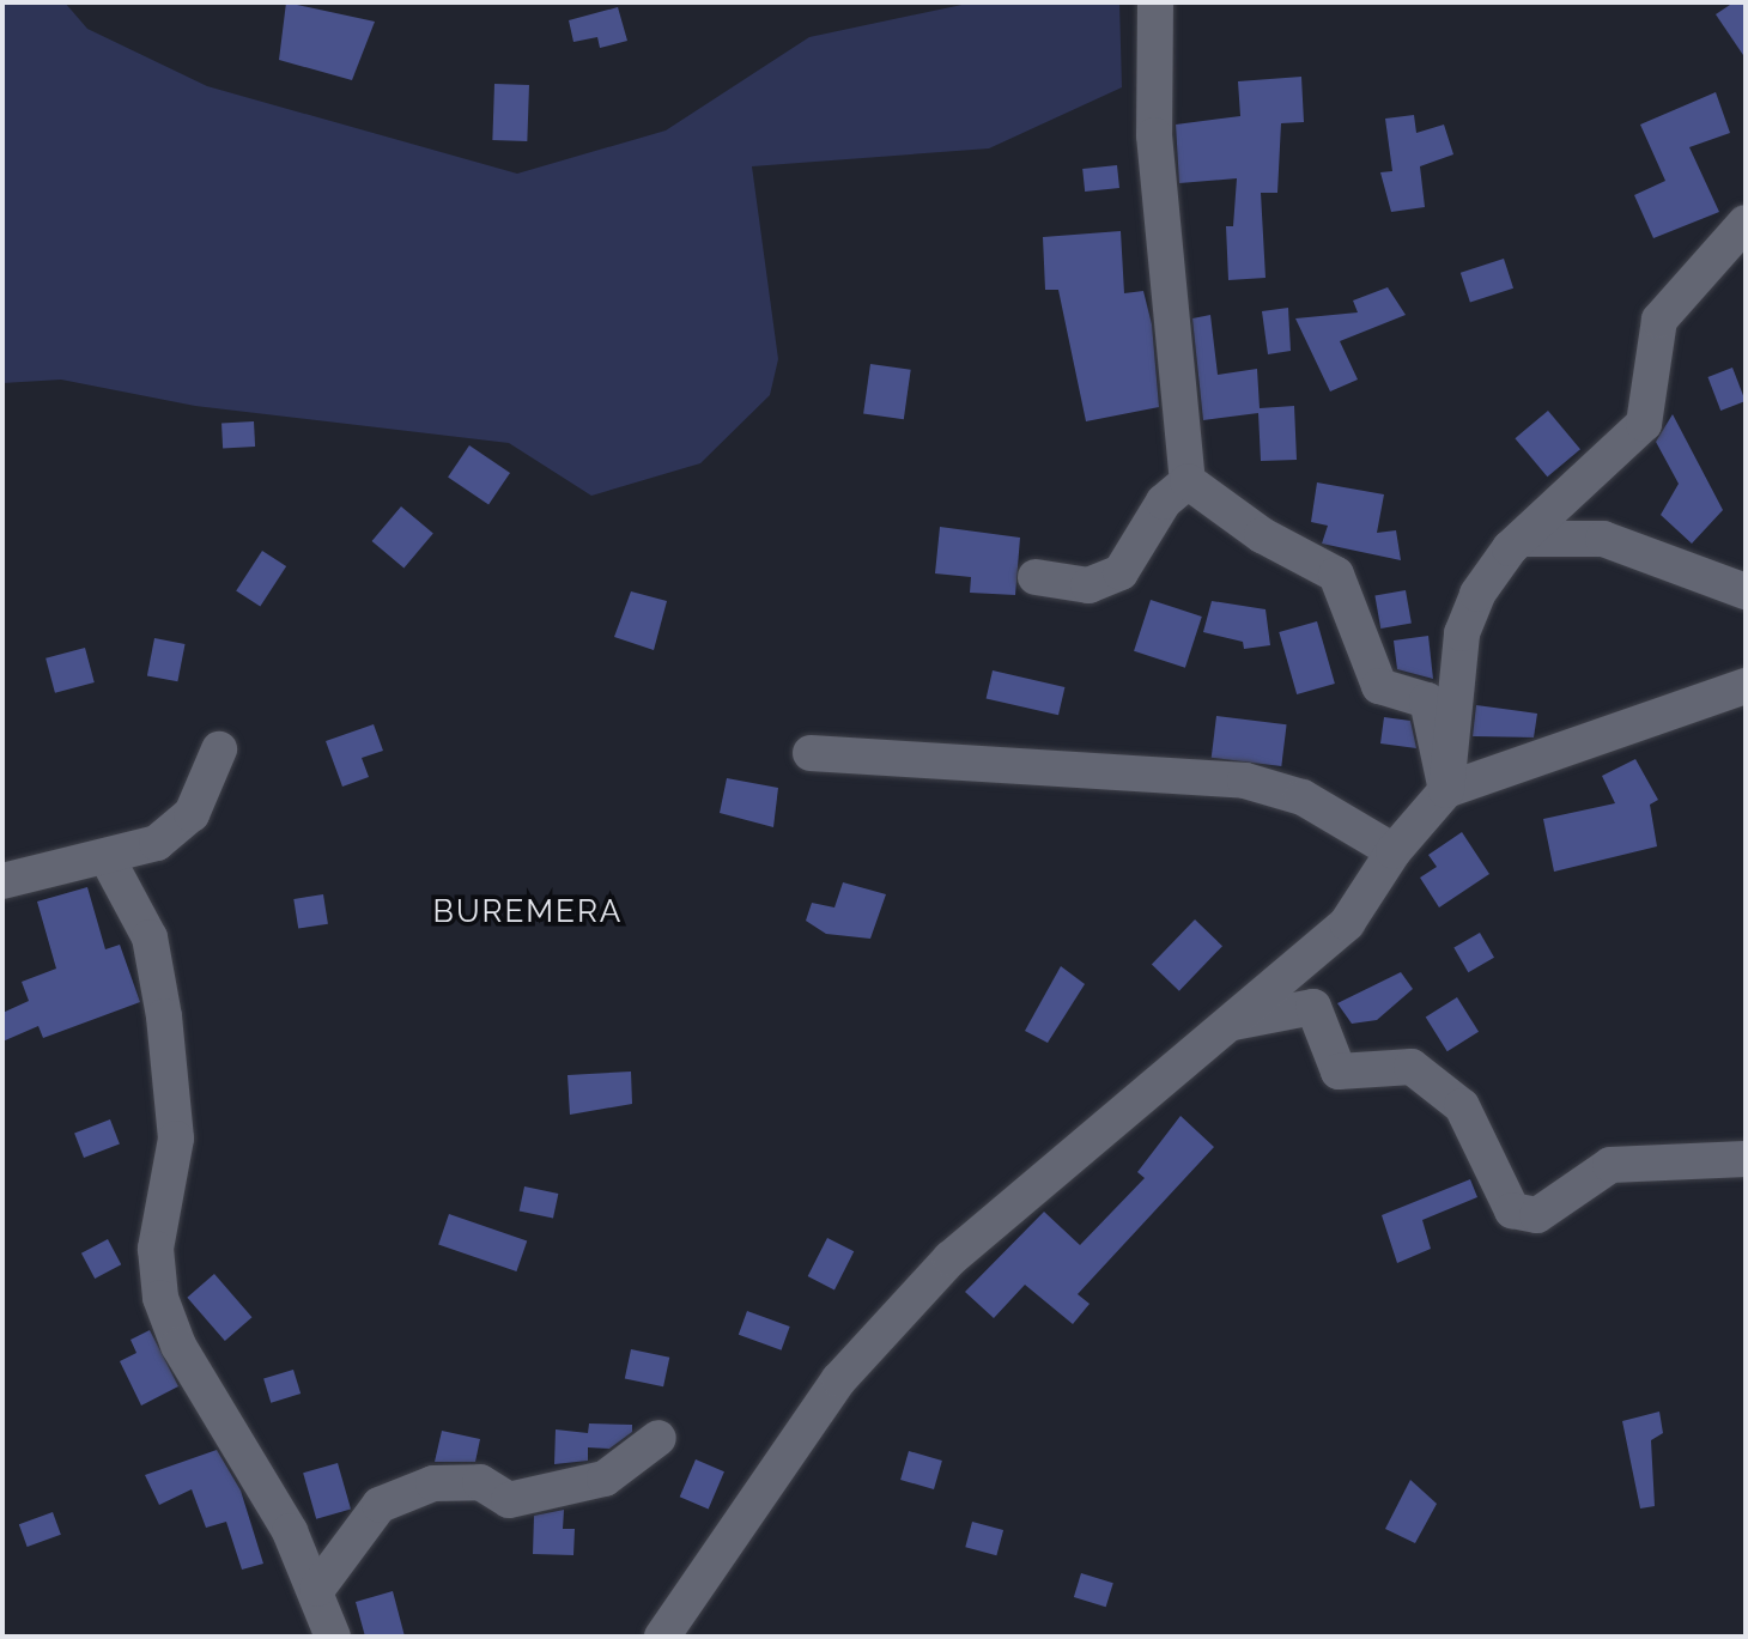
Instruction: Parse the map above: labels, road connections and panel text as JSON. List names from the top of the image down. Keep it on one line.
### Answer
{"districts":["BUREMERA"]}
